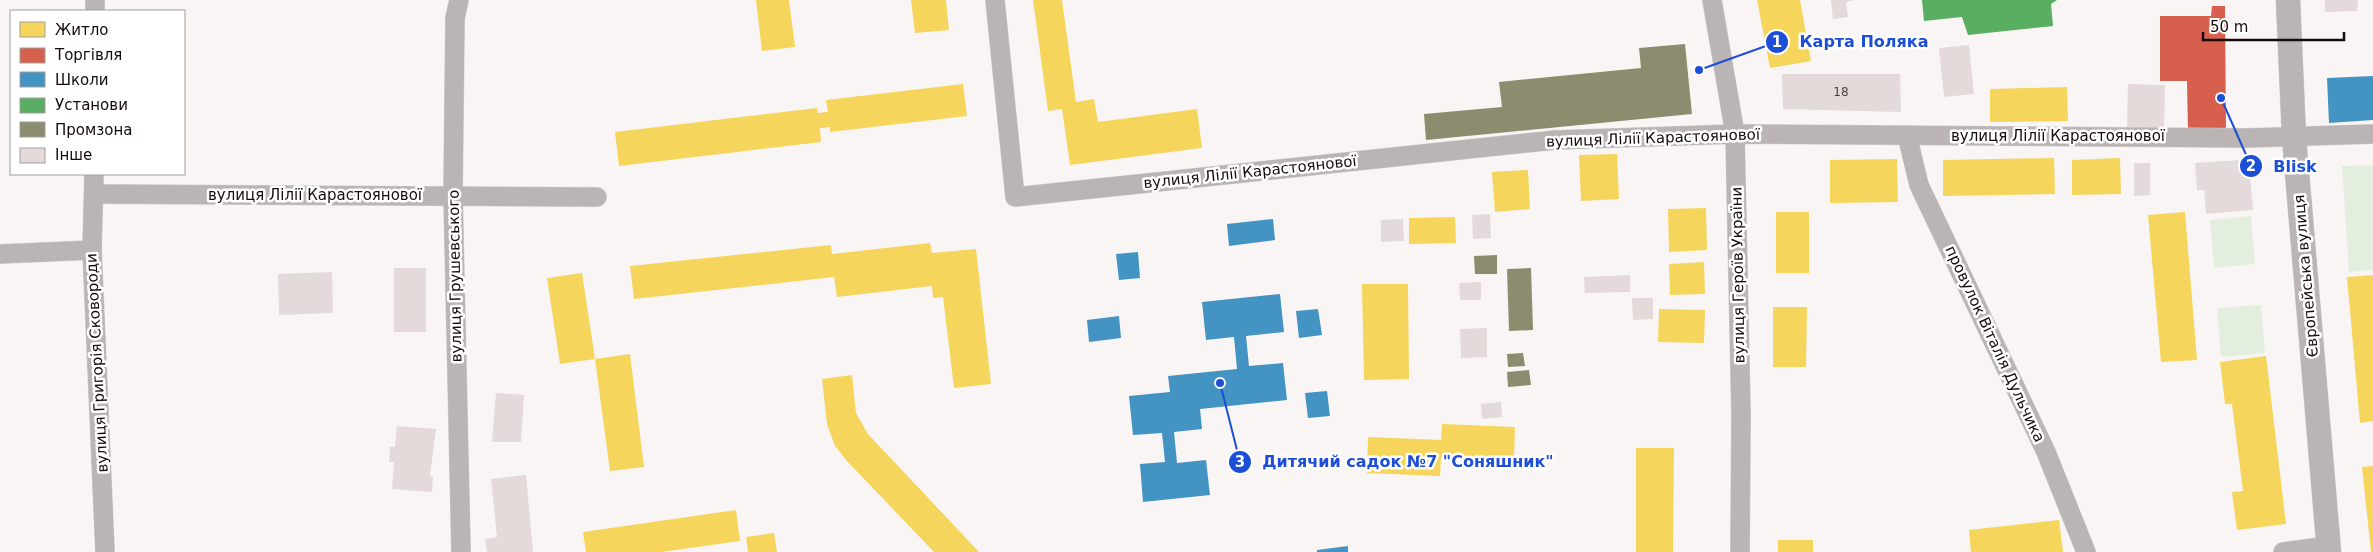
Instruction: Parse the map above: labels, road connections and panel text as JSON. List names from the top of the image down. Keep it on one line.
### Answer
{"streets":{"street":["вулиця Лілії Карастоянової","вулиця Героїв України","вулиця Грушевського","Європейська вулиця","провулок Віталія Дульчика","вулиця Григорія Сковороди"]},"crossings":[["вулиця Лілії Карастоянової","вулиця Героїв України"],["вулиця Лілії Карастоянової","вулиця Грушевського"],["вулиця Лілії Карастоянової","Європейська вулиця"],["вулиця Лілії Карастоянової","провулок Віталія Дульчика"],["вулиця Лілії Карастоянової","вулиця Григорія Сковороди"]],"places":["Карта Поляка","Blisk","Дитячий садок №7 \"Соняшник\""],"house_numbers":["18"],"legend":["Житло","Торгівля","Школи","Установи","Промзона","Інше"],"scale_bar":"50 m"}
